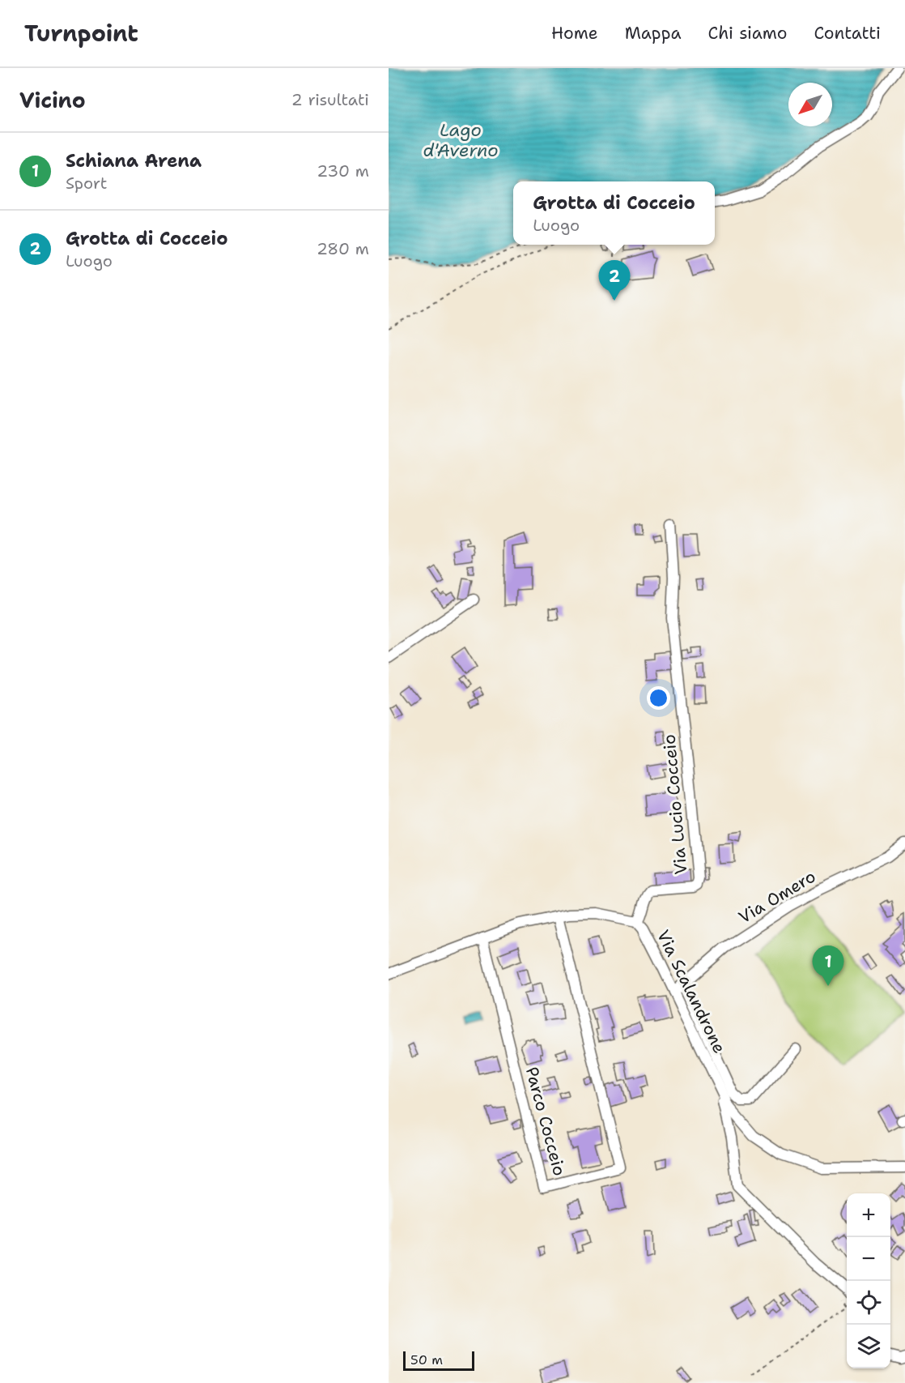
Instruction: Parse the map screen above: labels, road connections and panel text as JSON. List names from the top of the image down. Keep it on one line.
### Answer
{"streets":{"street":["Via Lucio Cocceio","Via Omero","Via Scalandrone","Parco Cocceio"]},"crossings":[["Via Lucio Cocceio","Via Scalandrone"],["Via Omero","Via Scalandrone"],["Via Scalandrone","Parco Cocceio"]],"water":["Lago d'Averno"],"scale_bar":"50 m","north":"bottom left","page":{"header":"Turnpoint","nav":["Home","Mappa","Chi siamo","Contatti"],"heading":["Vicino","2 risultati"],"list":[{"mark":"1","name":"Schiana Arena","note":"Sport","value":"230 m"},{"mark":"2","name":"Grotta di Cocceio","note":"Luogo","value":"280 m"}],"popup":["Grotta di Cocceio","Luogo"],"pins":["2","1"],"map_buttons":["+","−"],"scale":"50 m"}}
